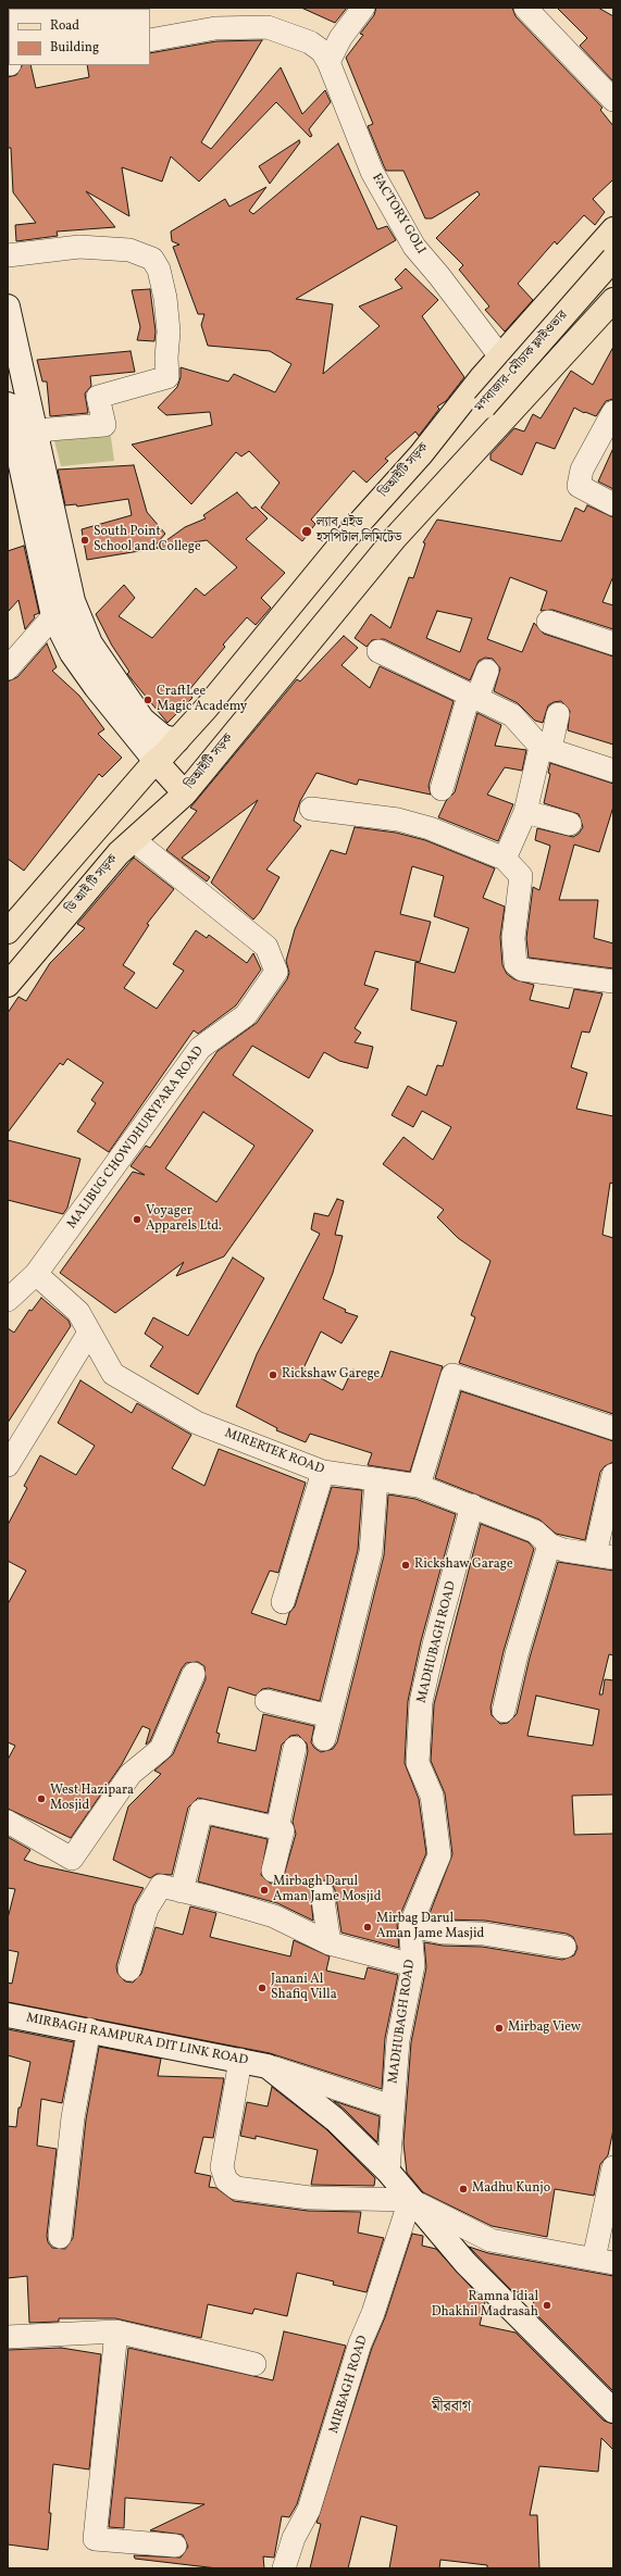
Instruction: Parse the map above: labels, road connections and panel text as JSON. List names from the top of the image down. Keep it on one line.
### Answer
{"streets":{"main road":["মগবাজার-মৌচাক ফ্লাইওভার","ডিআইটি সড়ক","ডি আই টি সড়ক"],"street":["FACTORY GOLI","MALIBUG CHOWDHURYPARA ROAD","MIRERTEK ROAD","MADHUBAGH ROAD","MIRBAGH RAMPURA DIT LINK ROAD","MIRBAGH ROAD"]},"crossings":[["FACTORY GOLI","ডিআইটি সড়ক"],["মগবাজার-মৌচাক ফ্লাইওভার","ডিআইটি সড়ক"],["ডিআইটি সড়ক","ডি আই টি সড়ক"],["ডি আই টি সড়ক","MALIBUG CHOWDHURYPARA ROAD"],["MALIBUG CHOWDHURYPARA ROAD","MIRERTEK ROAD"],["MIRERTEK ROAD","MADHUBAGH ROAD"],["MADHUBAGH ROAD","MIRBAGH RAMPURA DIT LINK ROAD"]],"districts":["মীরবাগ"],"places":["ল্যাব এইড হসপিটাল লিমিটেড","South Point School and College","CraftLee Magic Academy","Voyager Apparels Ltd.","Rickshaw Garege","Rickshaw Garage","West Hazipara Mosjid","Mirbagh Darul Aman Jame Mosjid","Mirbag Darul Aman Jame Masjid","Janani Al Shafiq Villa","Mirbag View","Madhu Kunjo","Ramna Idial Dhakhil Madrasah"],"legend":["Road","Building"]}
